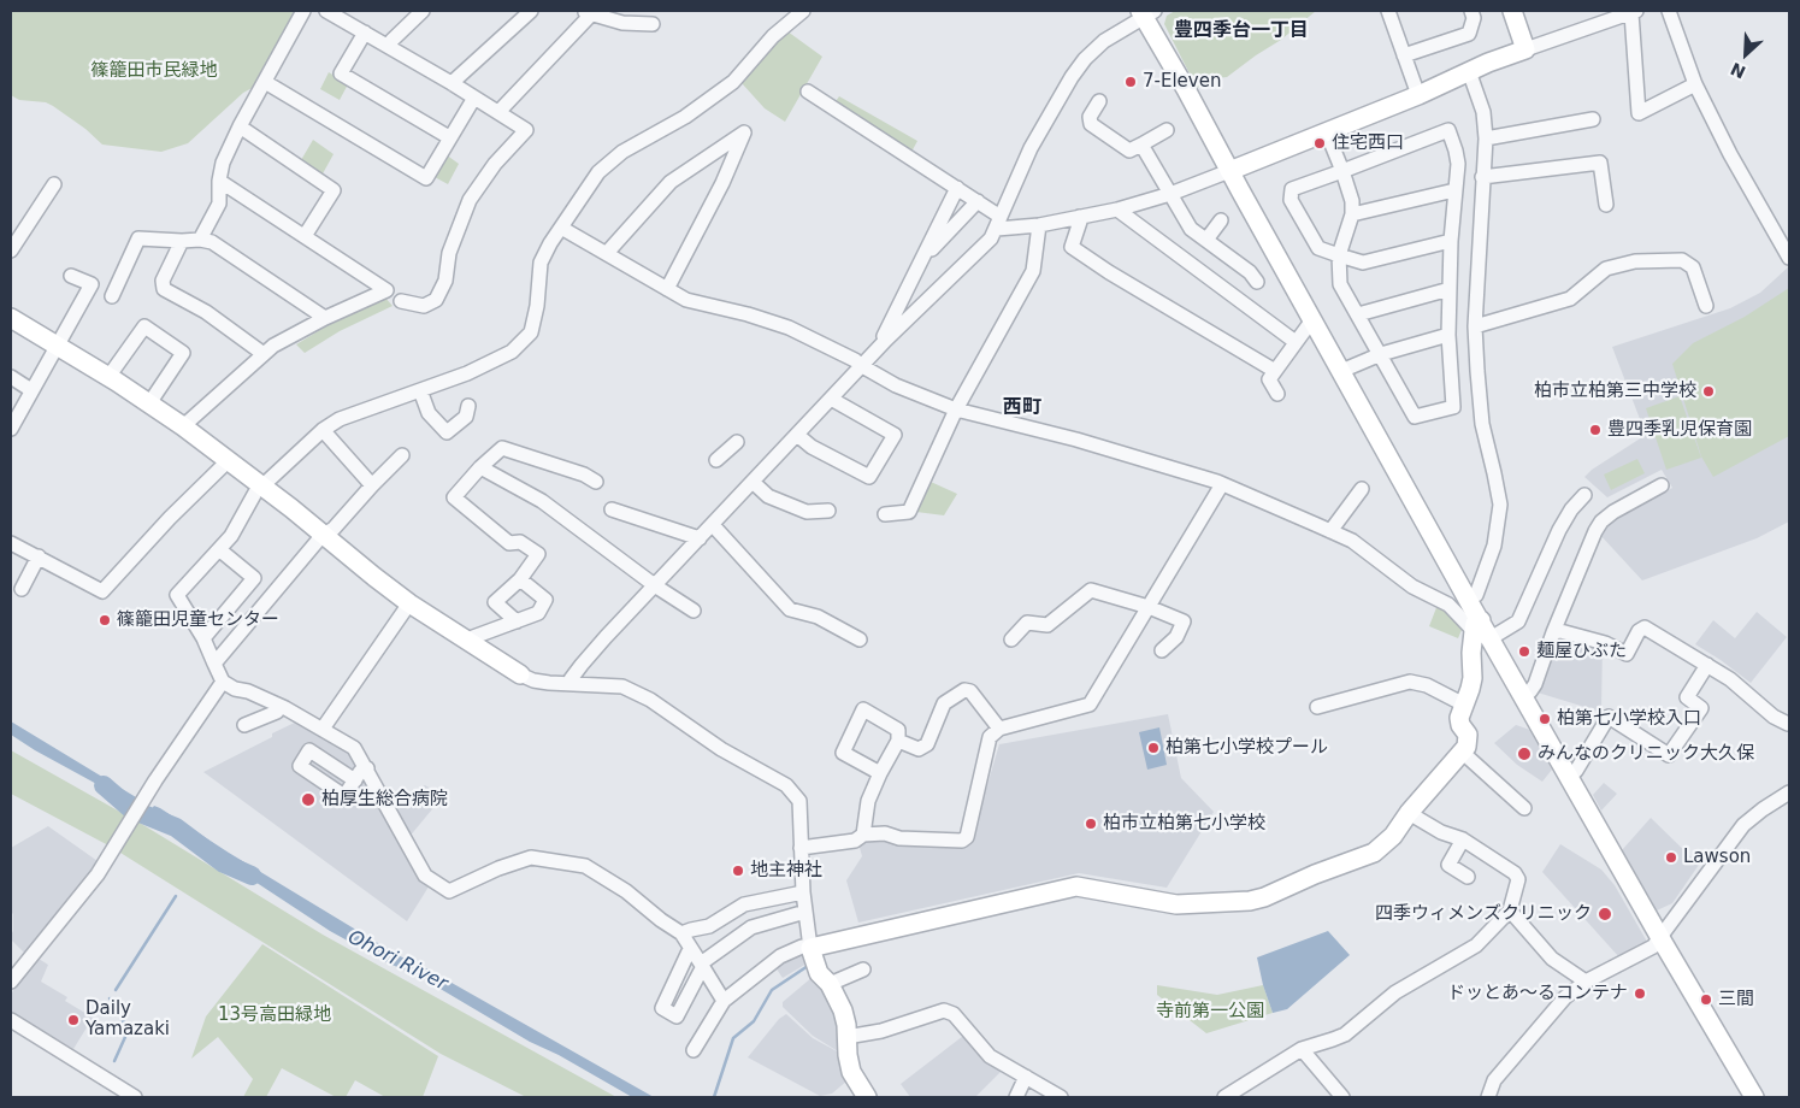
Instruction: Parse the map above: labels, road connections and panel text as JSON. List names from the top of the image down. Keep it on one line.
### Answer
{"districts":["豊四季台一丁目","西町"],"water":["Ohori River"],"parks":["篠籠田市民緑地","寺前第一公園","13号高田緑地"],"places":["7-Eleven","住宅西口","柏市立柏第三中学校","豊四季乳児保育園","篠籠田児童センター","麺屋ひぶた","柏第七小学校入口","柏第七小学校プール","みんなのクリニック大久保","柏厚生総合病院","柏市立柏第七小学校","Lawson","地主神社","四季ウィメンズクリニック","ドッとあ〜るコンテナ","三間","Daily Yamazaki"],"north":"bottom left"}
